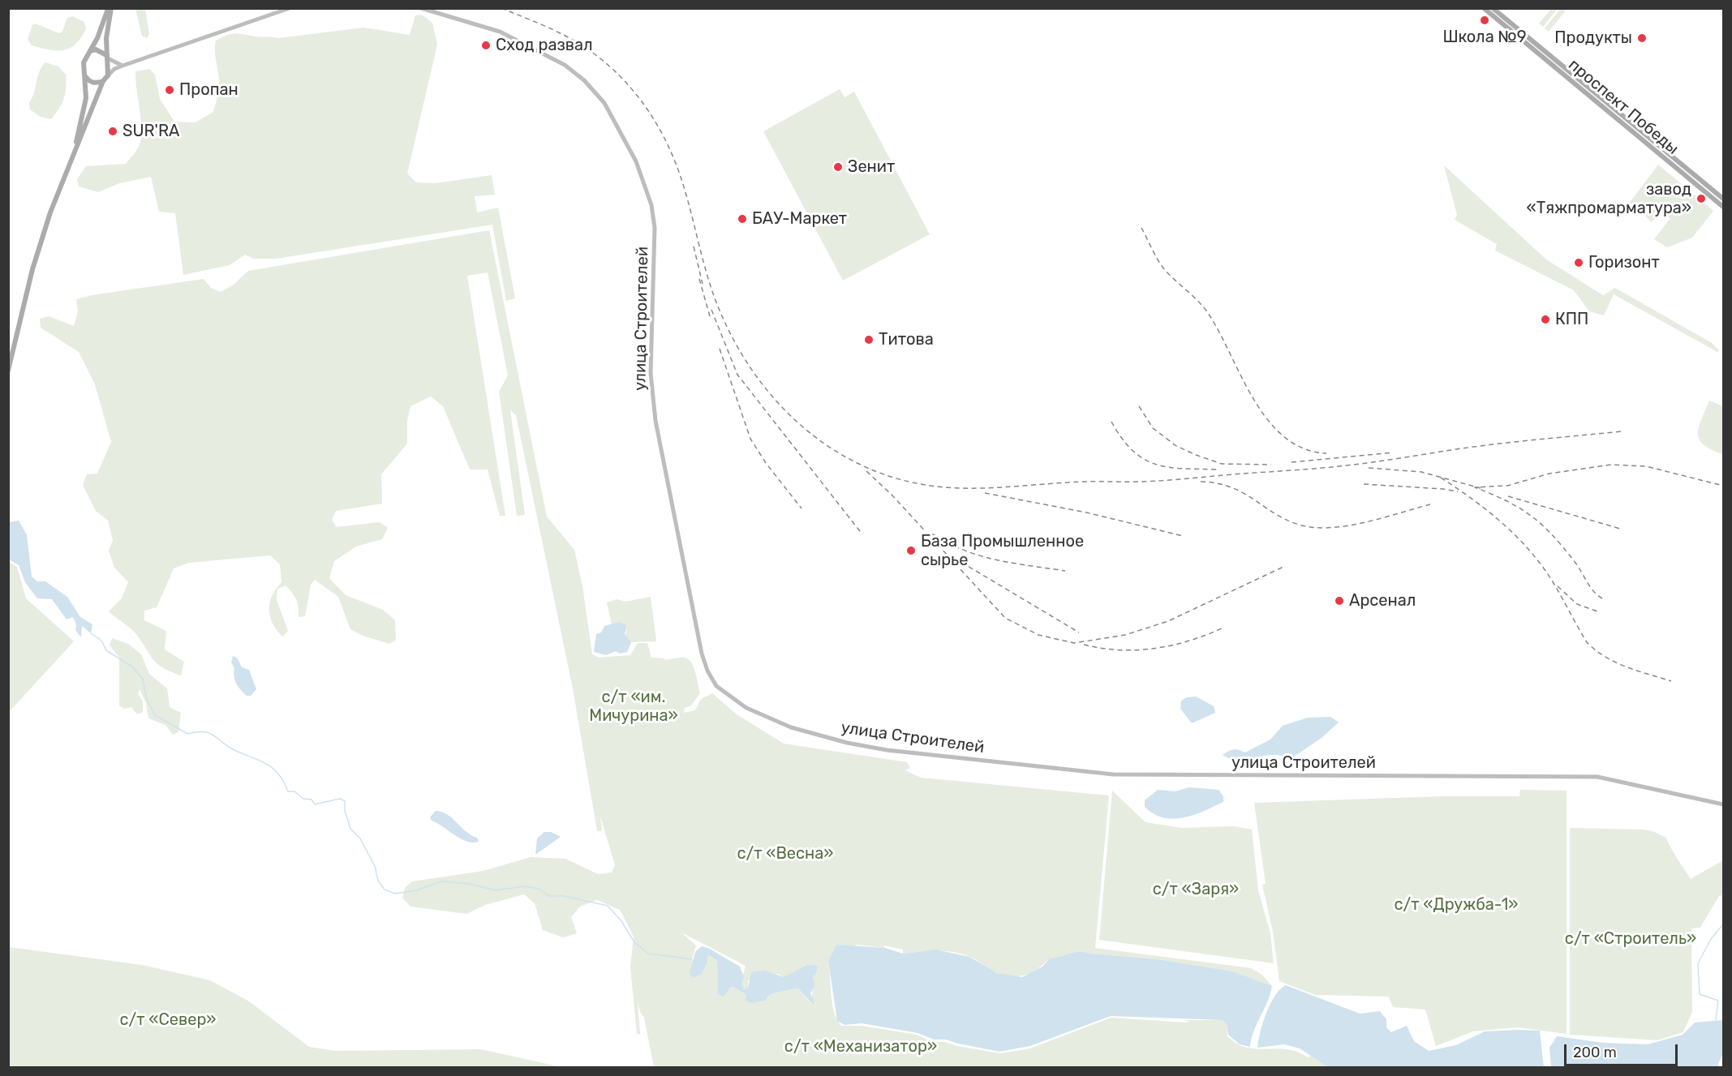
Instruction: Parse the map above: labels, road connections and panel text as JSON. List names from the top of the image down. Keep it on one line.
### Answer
{"streets":{"main road":["проспект Победы","улица Строителей"]},"parks":["с/т «им. Мичурина»","с/т «Весна»","с/т «Заря»","с/т «Дружба-1»","с/т «Строитель»","с/т «Север»","с/т «Механизатор»"],"places":["Школа №9","Продукты","Сход развал","Пропан","SUR'RA","Зенит","завод «Тяжпромарматура»","БАУ-Маркет","Горизонт","КПП","Титова","База Промышленное сырье","Арсенал"],"scale_bar":"200 m"}
